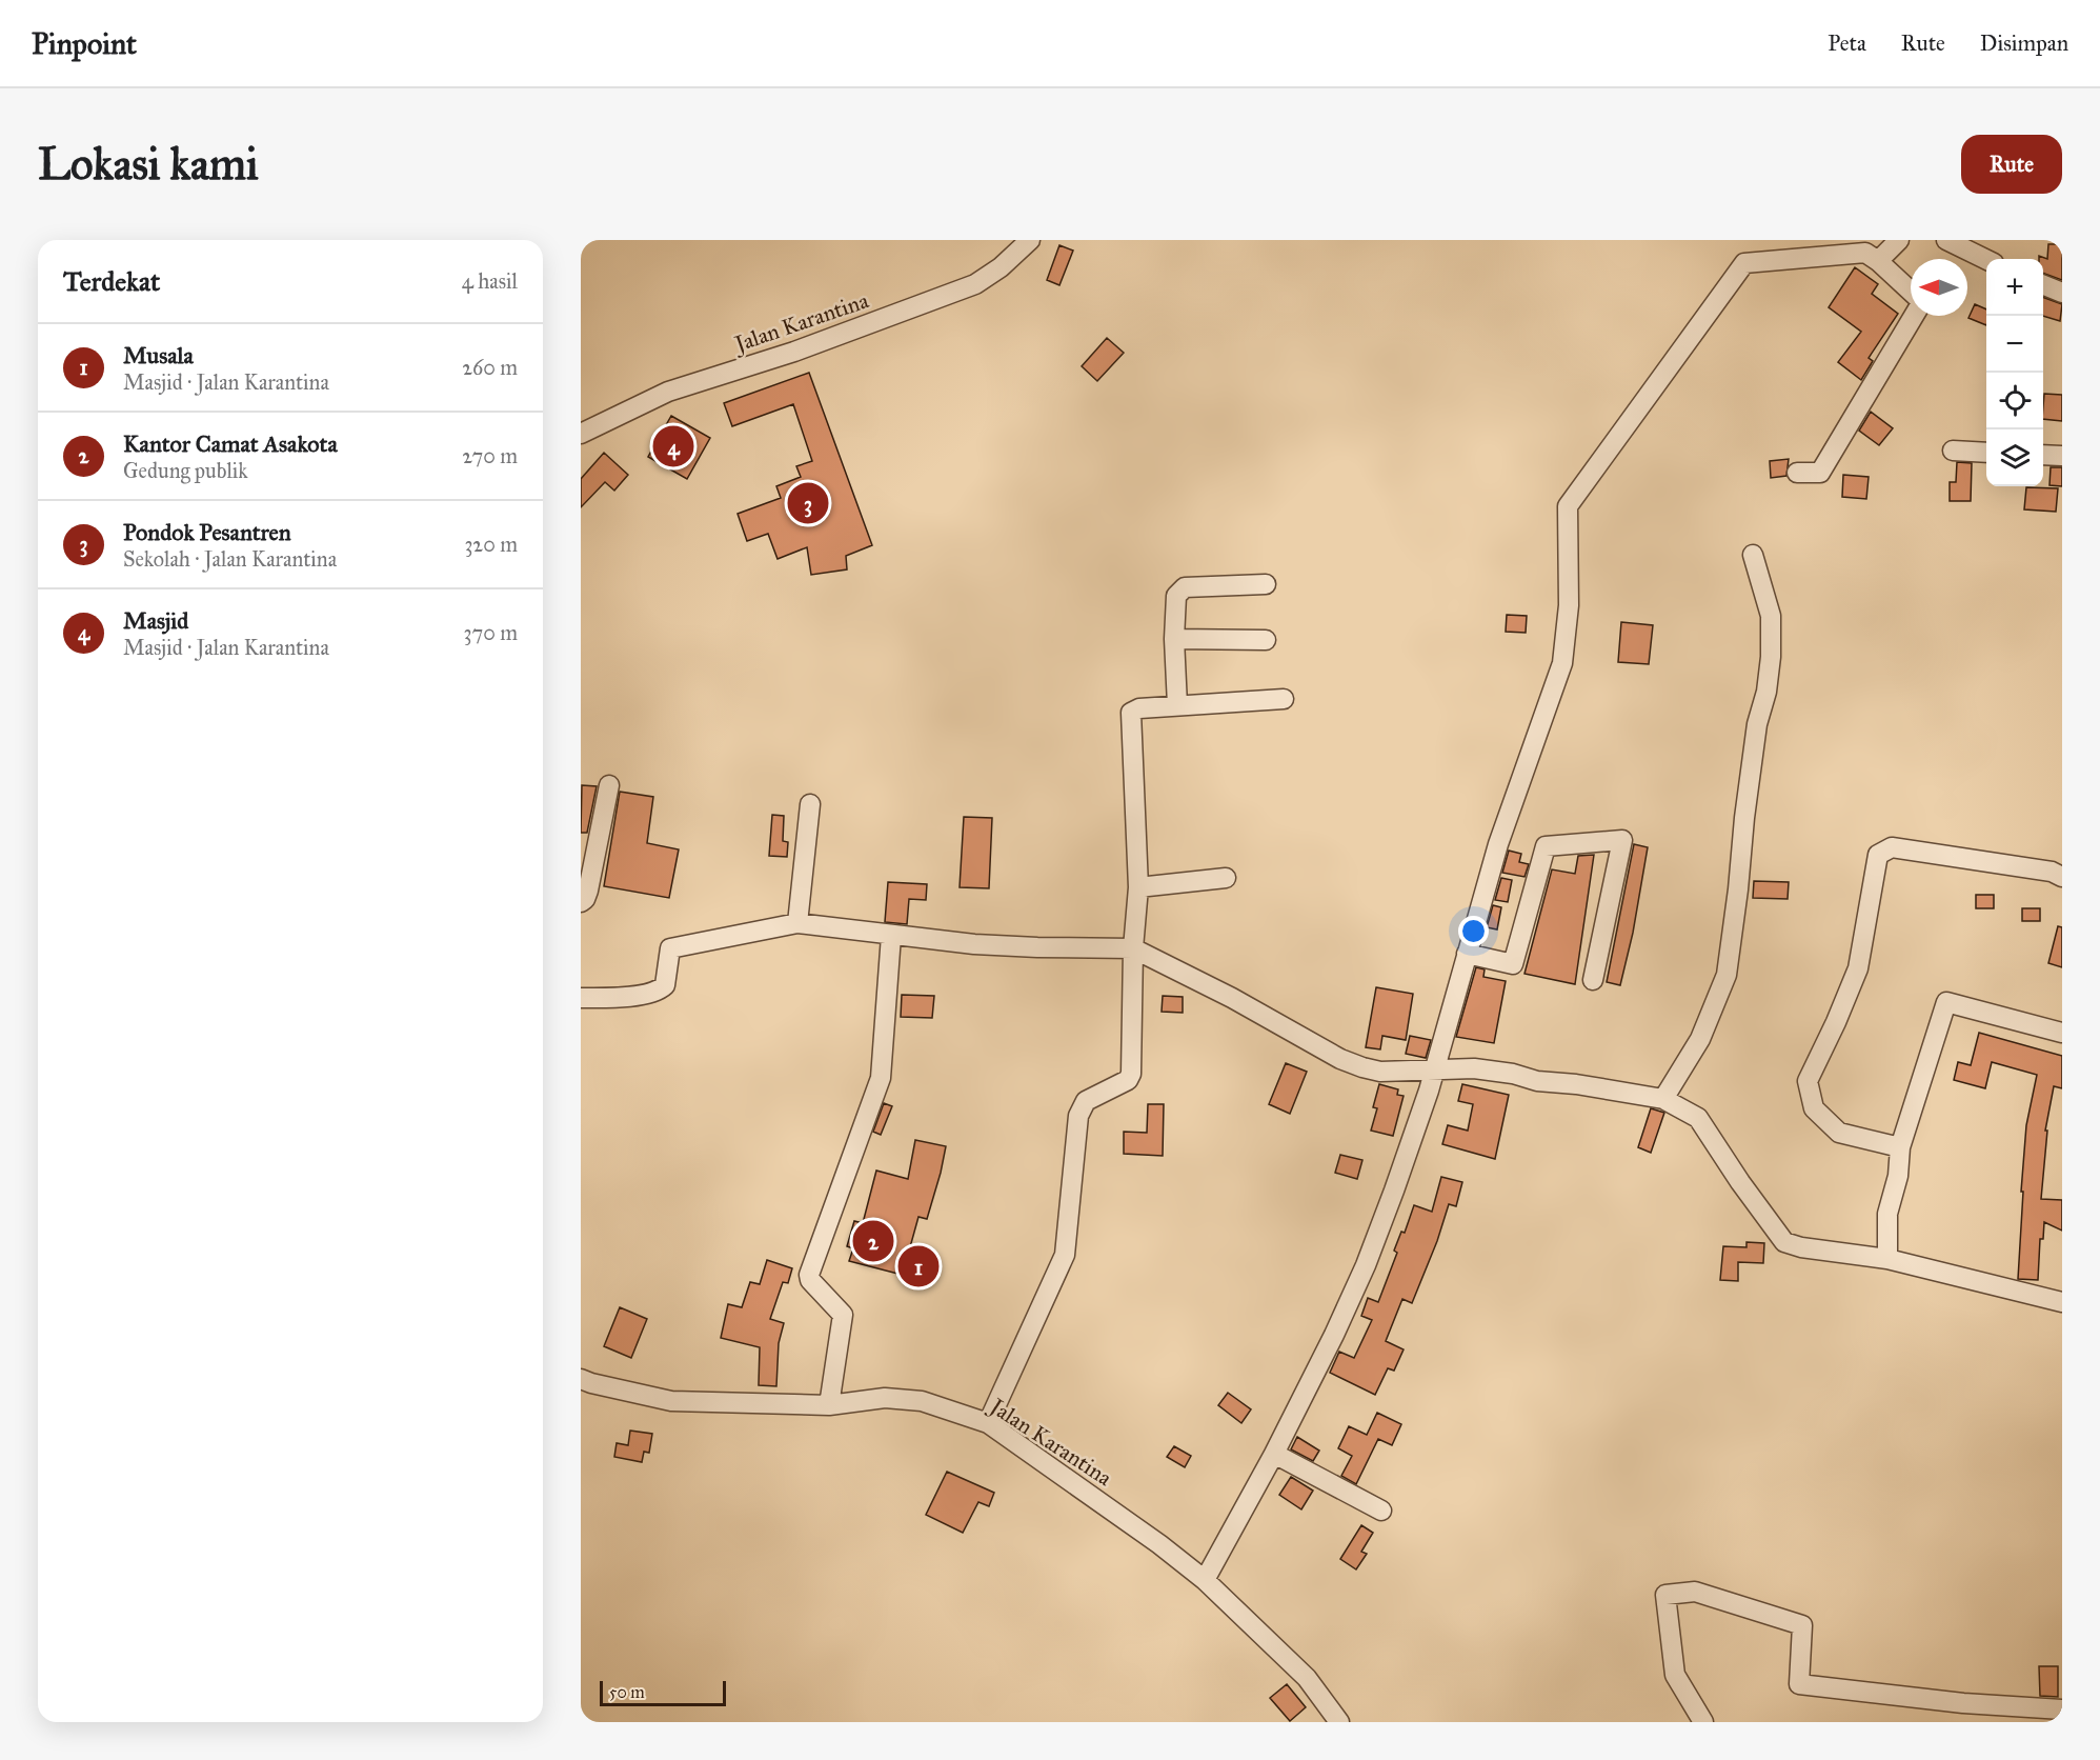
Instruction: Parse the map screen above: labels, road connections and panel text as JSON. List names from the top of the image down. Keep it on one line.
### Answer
{"streets":{"street":["Jalan Karantina"]},"scale_bar":"50 m","north":"left","page":{"header":"Pinpoint","nav":["Peta","Rute","Disimpan"],"buttons":"Rute","title":"Lokasi kami","heading":["Terdekat","4 hasil"],"map_buttons":["+","−"],"list":[{"mark":"1","name":"Musala","note":"Masjid · Jalan Karantina","value":"260 m"},{"mark":"2","name":"Kantor Camat Asakota","note":"Gedung publik","value":"270 m"},{"mark":"3","name":"Pondok Pesantren","note":"Sekolah · Jalan Karantina","value":"320 m"},{"mark":"4","name":"Masjid","note":"Masjid · Jalan Karantina","value":"370 m"}],"pins":["4","3","2","1"],"scale":"50 m"}}
